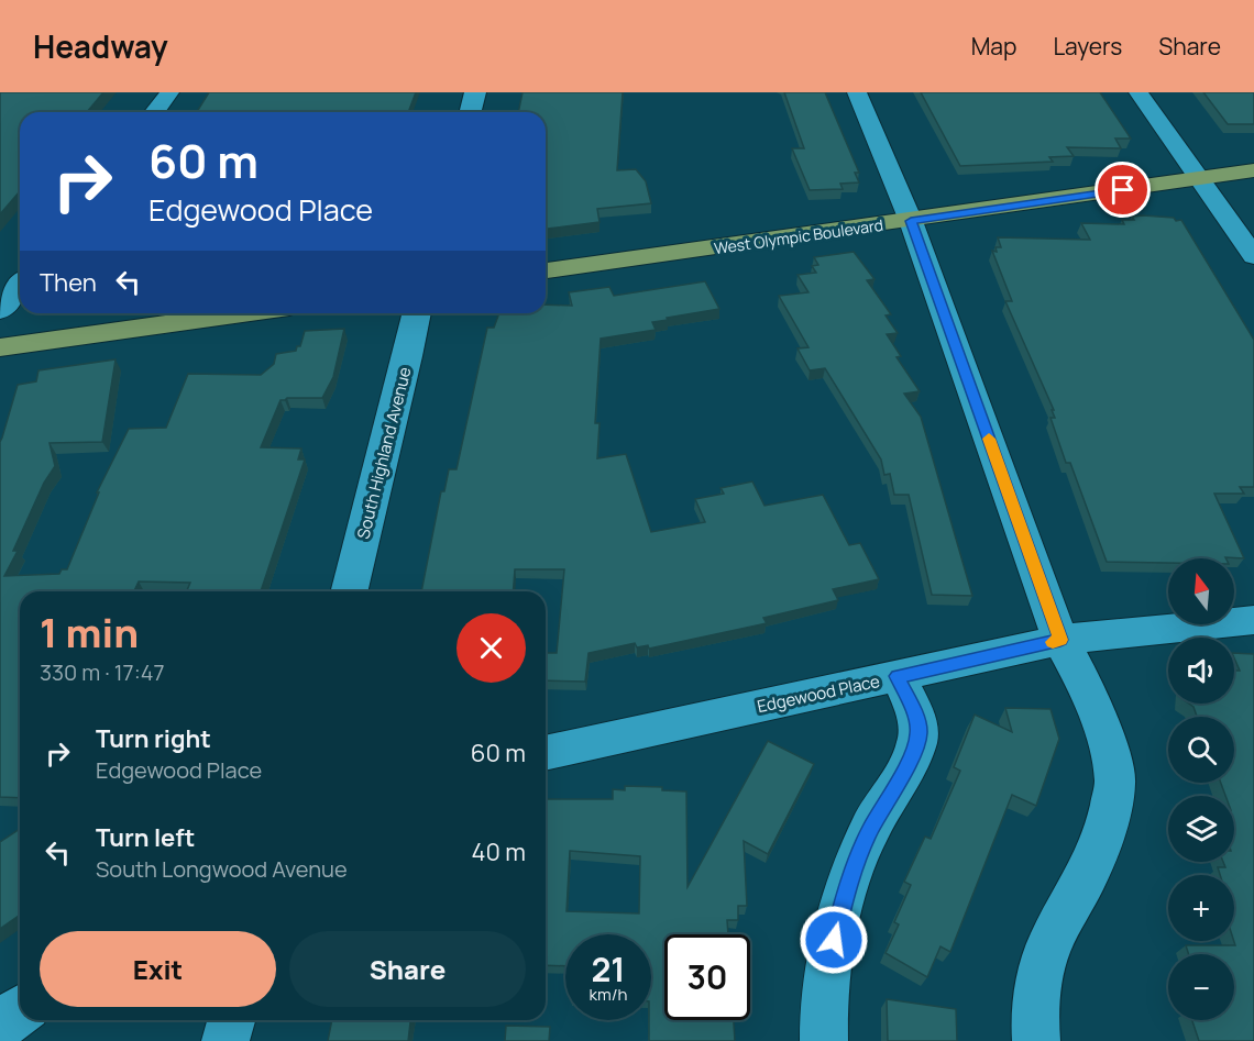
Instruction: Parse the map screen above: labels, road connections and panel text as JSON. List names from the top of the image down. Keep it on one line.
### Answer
{"streets":{"main road":["West Olympic Boulevard","South Highland Avenue"],"street":["Edgewood Place"]},"north":"top","page":{"header":"Headway","nav":["Map","Layers","Share"],"turn":["60 m","Edgewood Place"],"then":"Then","map_buttons":["+","−"],"heading":["1 min","330 m · 17:47"],"list":[{"name":"Turn right","note":"Edgewood Place","value":"60 m"},{"name":"Turn left","note":"South Longwood Avenue","value":"40 m"}],"buttons":["Exit","Share"],"speed":"21 km/h","limit":"30"}}
